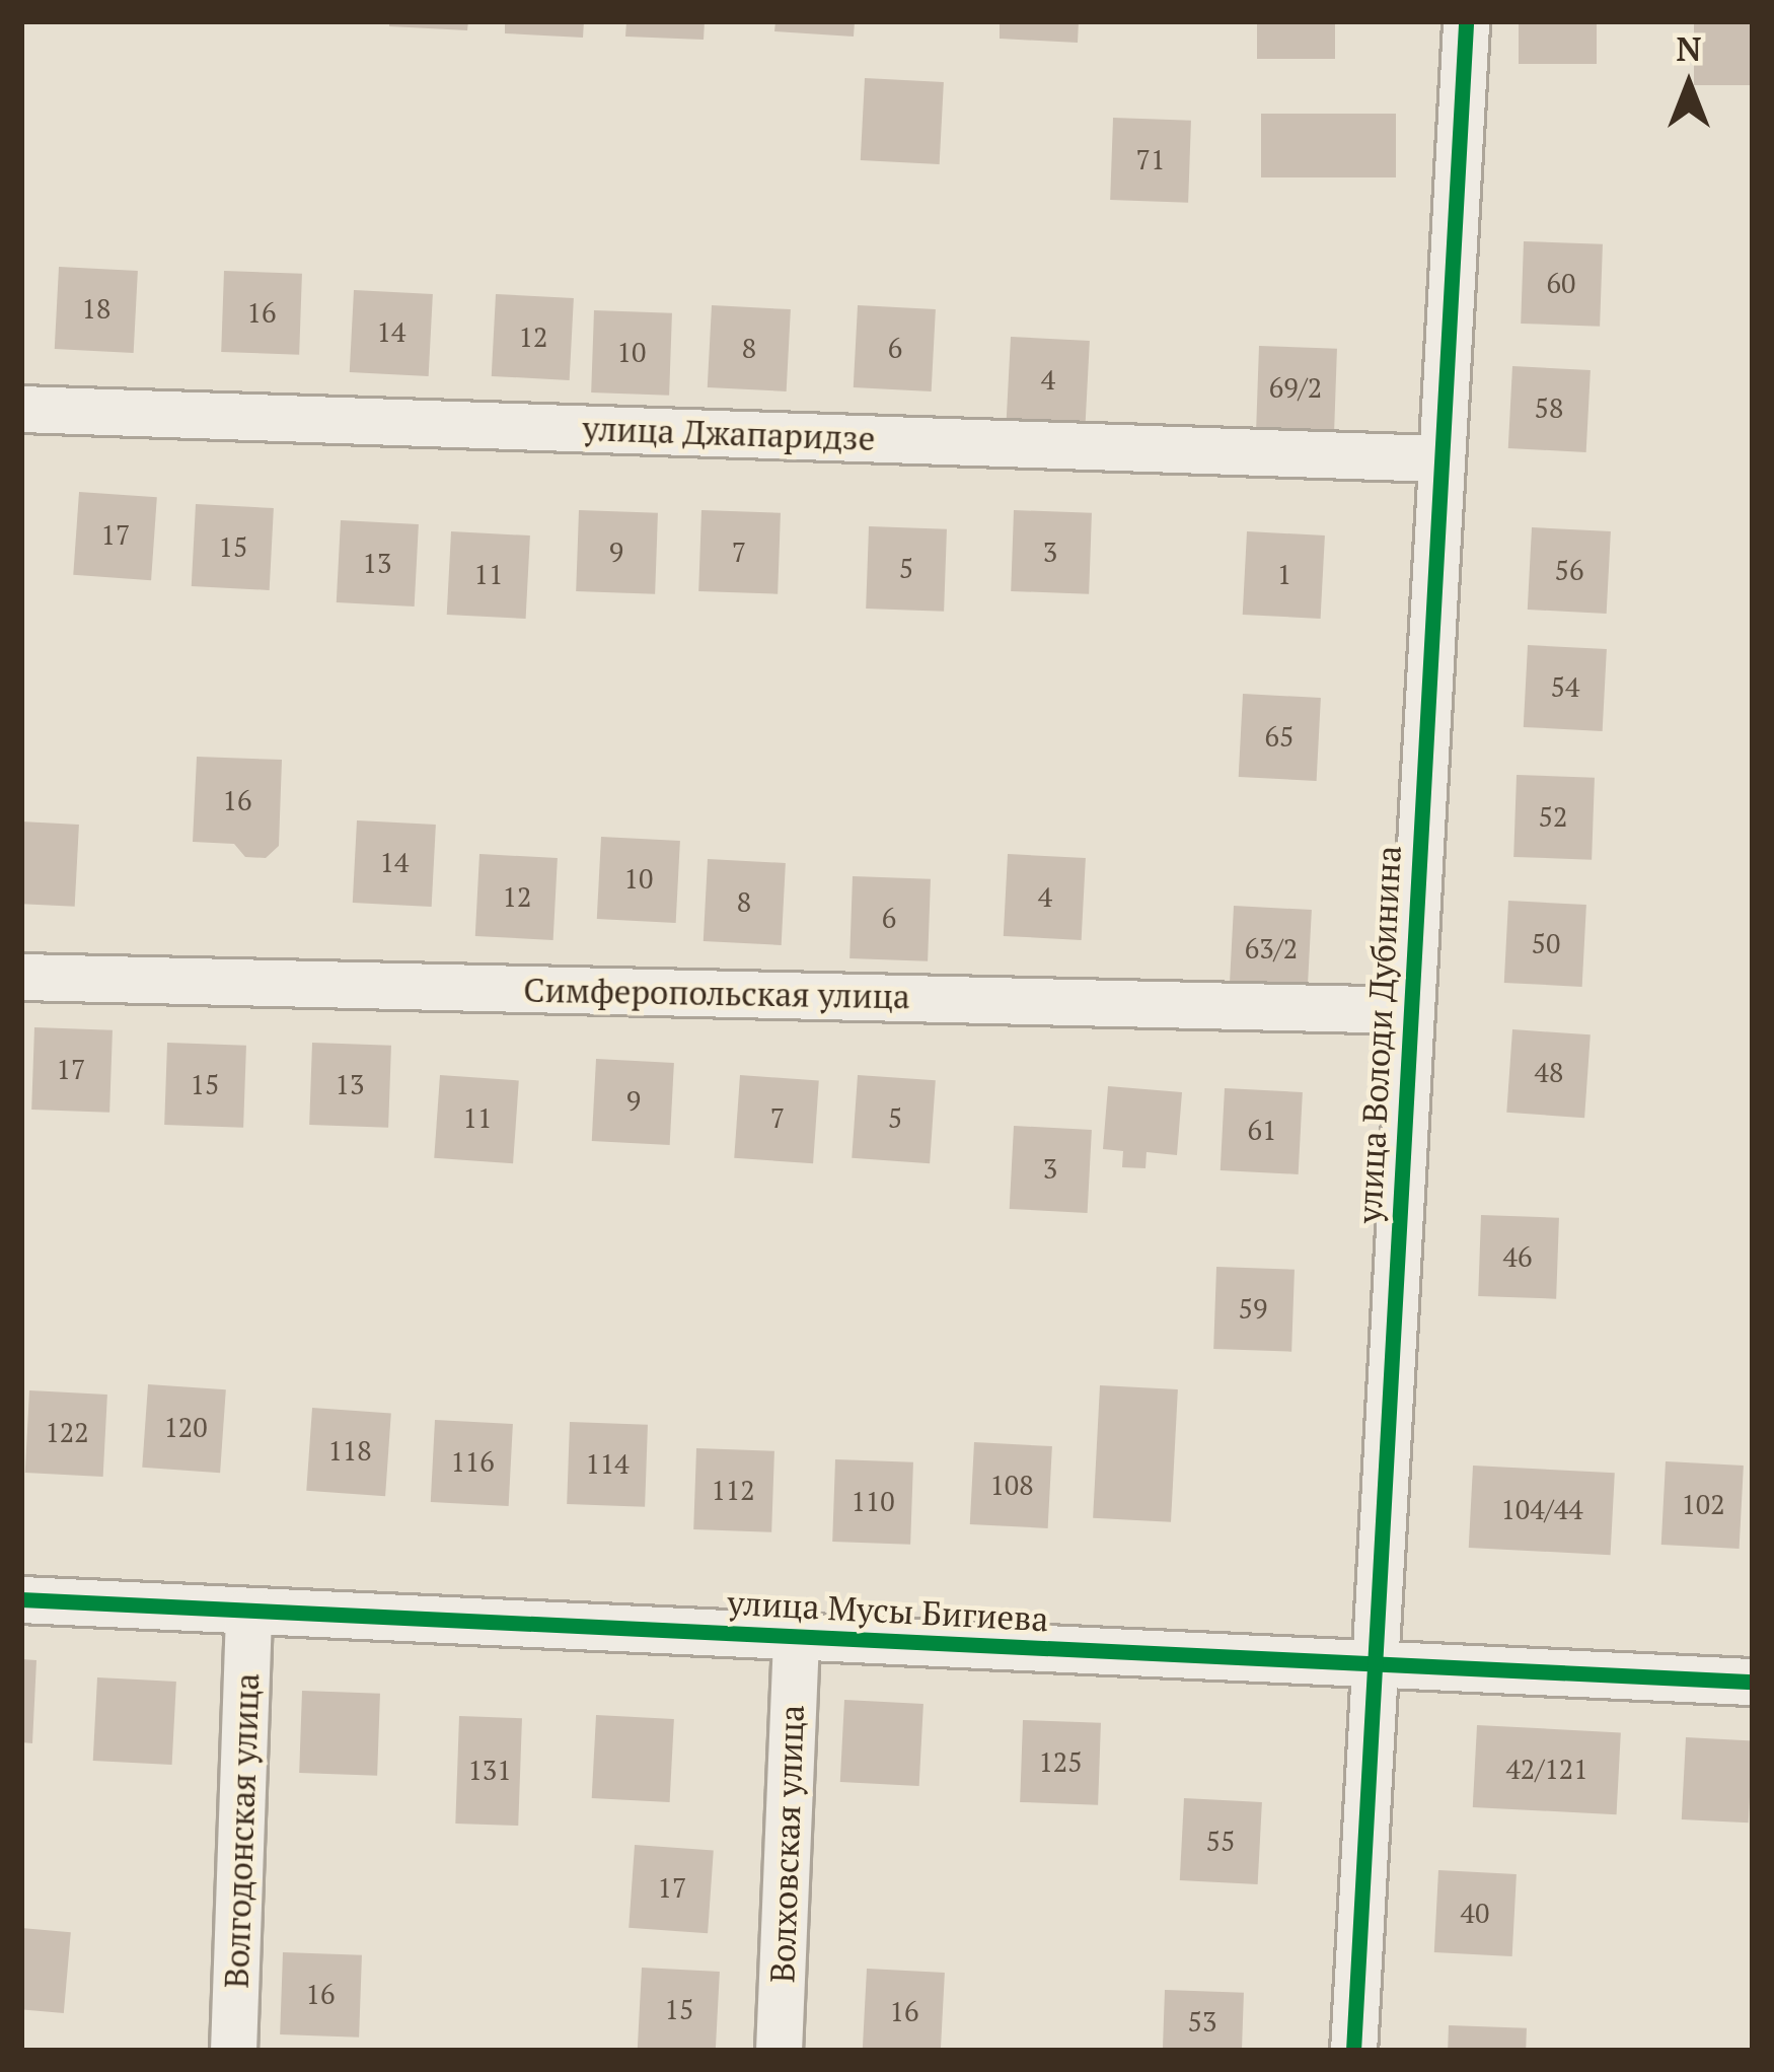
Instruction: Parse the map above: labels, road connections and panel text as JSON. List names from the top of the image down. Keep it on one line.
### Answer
{"streets":{"street":["улица Джапаридзе","Симферопольская улица","улица Володи Дубинина","улица Мусы Бигиева","Волгодонская улица","Волховская улица"]},"crossings":[["улица Джапаридзе","улица Володи Дубинина"],["Симферопольская улица","улица Володи Дубинина"],["улица Володи Дубинина","улица Мусы Бигиева"],["улица Мусы Бигиева","Волгодонская улица"],["улица Мусы Бигиева","Волховская улица"]],"house_numbers":["71","60","18","16","14","12","8","6","10","4","69/2","58","17","15","9","7","3","13","5","56","11","1","54","65","16","52","14","10","12","4","8","6","50","63/2","17","48","15","13","9","11","7","5","61","3","46","59","120","122","118","116","114","108","112","110","102","104/44","125","42/121","131","55","17","40","16","15","16","53"],"north":"top"}
